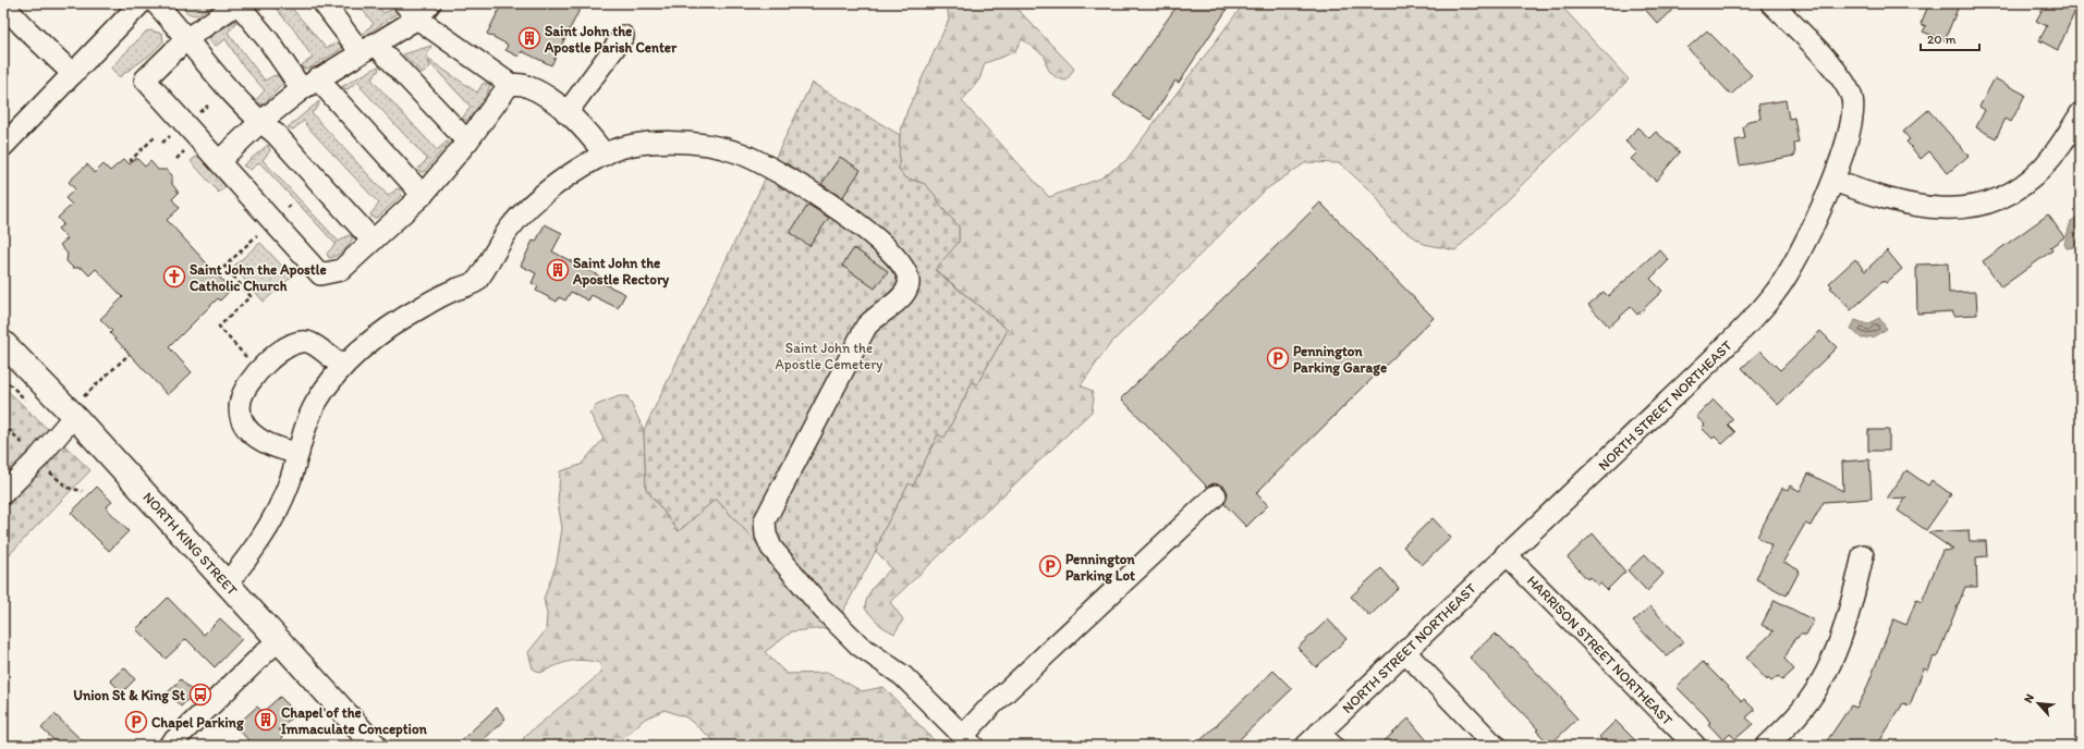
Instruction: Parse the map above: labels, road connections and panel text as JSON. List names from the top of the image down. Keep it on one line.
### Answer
{"streets":{"main road":["NORTH KING STREET"],"street":["NORTH STREET NORTHEAST","HARRISON STREET NORTHEAST"]},"crossings":[["NORTH STREET NORTHEAST","HARRISON STREET NORTHEAST"]],"parks":["Saint John the Apostle Cemetery"],"places":{"building":["Saint John the Apostle Parish Center","Saint John the Apostle Rectory","Chapel of the Immaculate Conception"],"church":["Saint John the Apostle Catholic Church"],"parking":["Pennington Parking Garage","Pennington Parking Lot","Chapel Parking"],"bus stop":["Union St & King St"]},"scale_bar":"20 m","north":"top left"}
